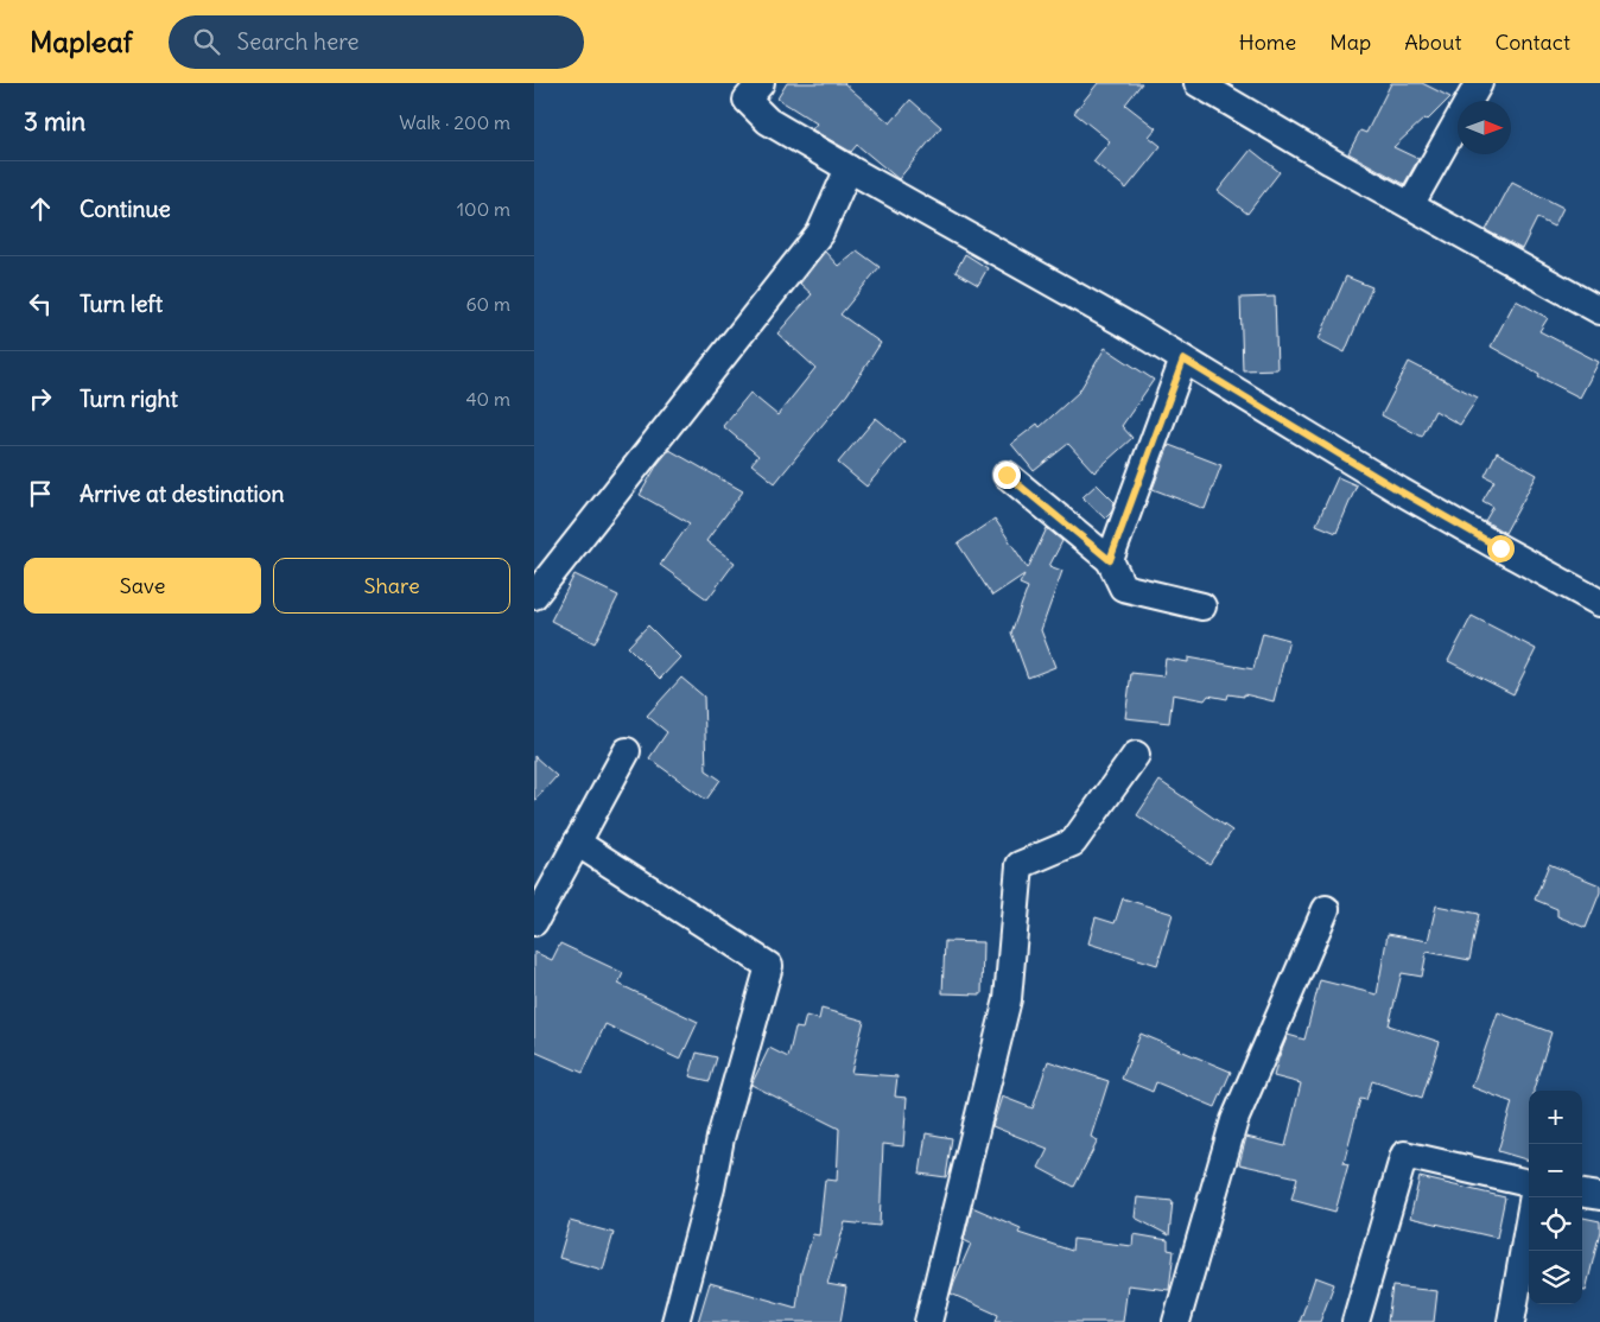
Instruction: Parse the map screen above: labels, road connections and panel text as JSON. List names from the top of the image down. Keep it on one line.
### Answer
{"north":"right","page":{"header":"Mapleaf","search":"Search here","nav":["Home","Map","About","Contact"],"heading":["3 min","Walk · 200 m"],"list":[["Continue","100 m"],["Turn left","60 m"],["Turn right","40 m"],"Arrive at destination"],"buttons":["Save","Share"],"map_buttons":["+","−"]}}
